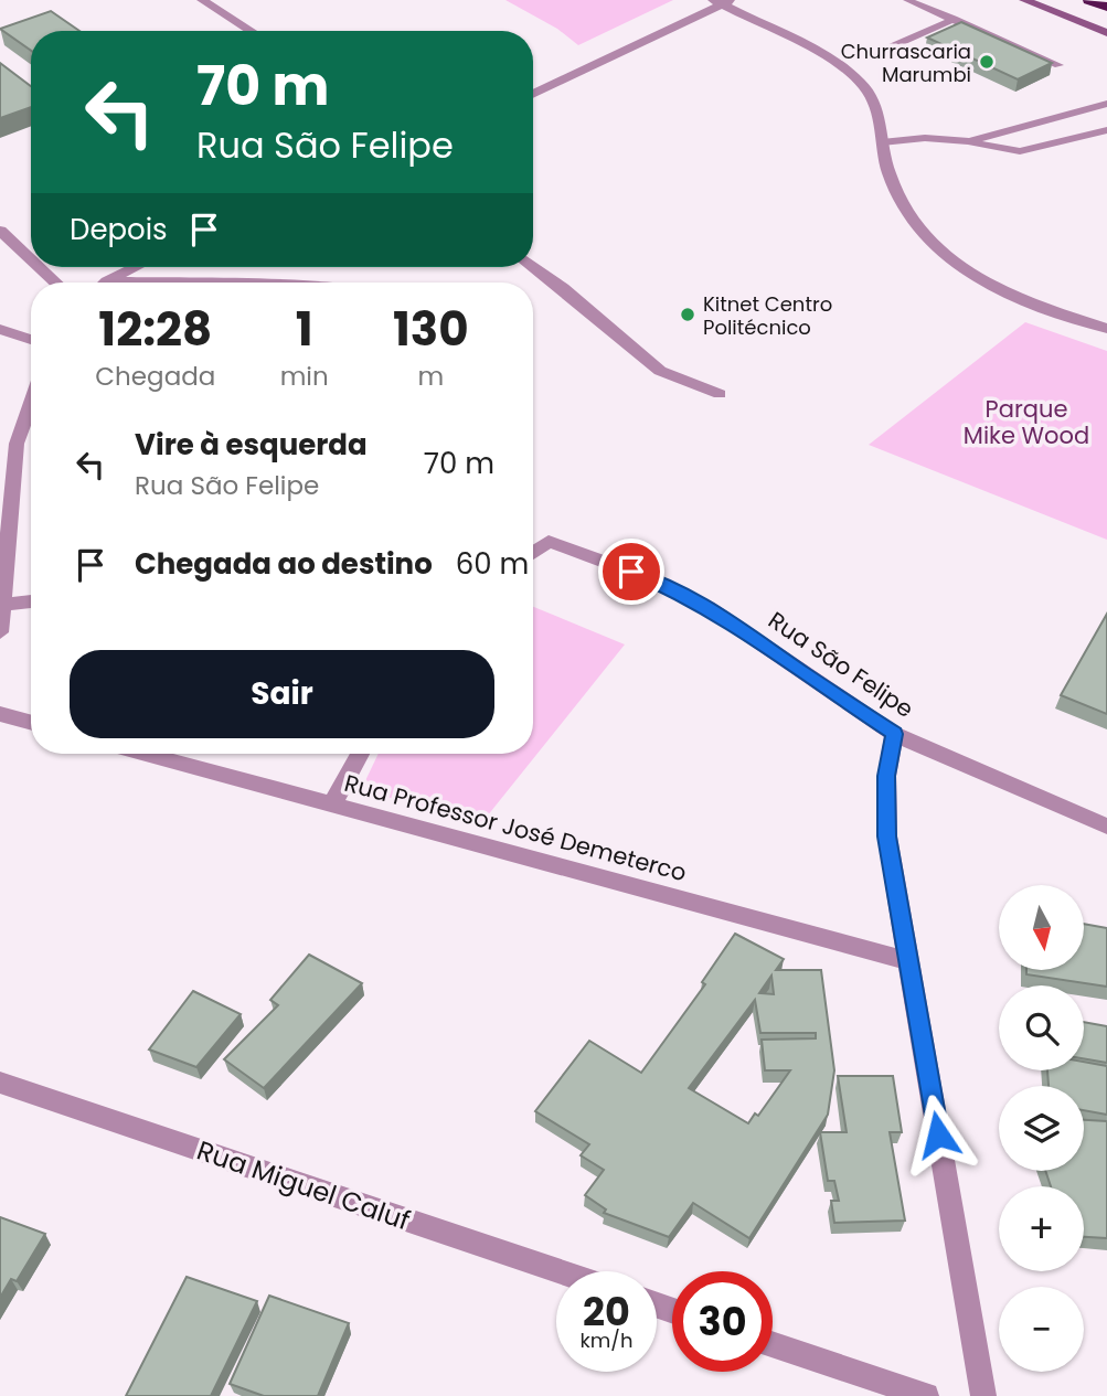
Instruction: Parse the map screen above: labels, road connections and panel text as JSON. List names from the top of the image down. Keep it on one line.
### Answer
{"streets":{"street":["Rua São Felipe","Rua Professor José Demeterco","Rua Miguel Caluf"]},"parks":["Parque Mike Wood"],"places":["Churrascaria Marumbi","Kitnet Centro Politécnico"],"north":"bottom","page":{"turn":["70 m","Rua São Felipe"],"then":"Depois","eta":["12:28","Chegada","1","min","130","m"],"list":[{"name":"Vire à esquerda","note":"Rua São Felipe","value":"70 m"},{"name":"Chegada ao destino","value":"60 m"}],"buttons":"Sair","map_buttons":["+","−"],"speed":"20 km/h","limit":"30"}}
